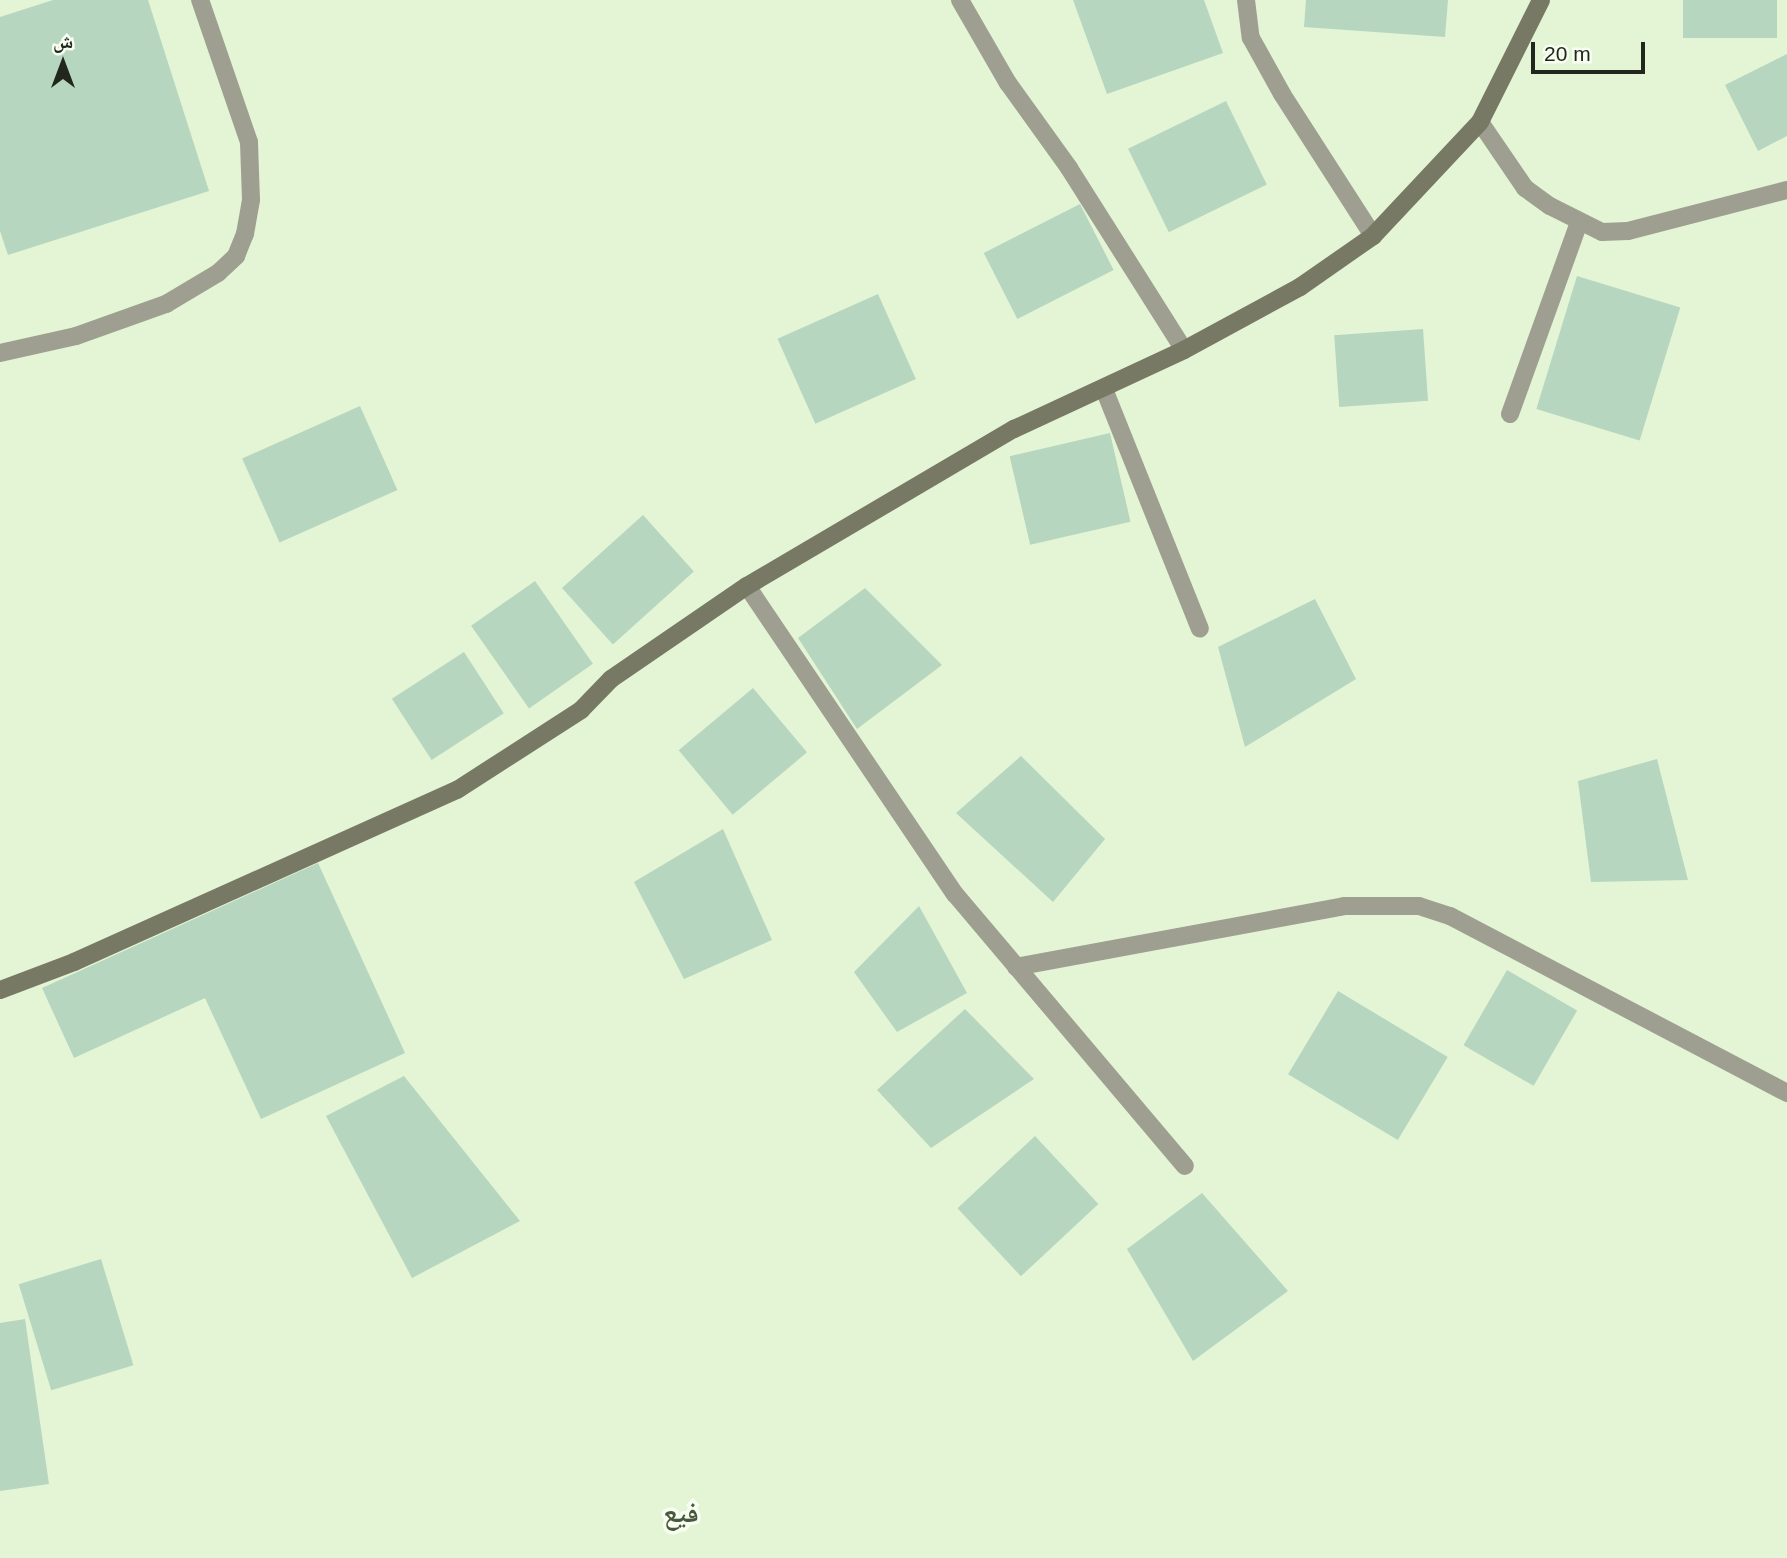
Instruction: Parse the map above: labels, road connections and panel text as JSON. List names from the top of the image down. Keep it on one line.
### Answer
{"districts":["فيع"],"scale_bar":"20 m","north":"top"}
